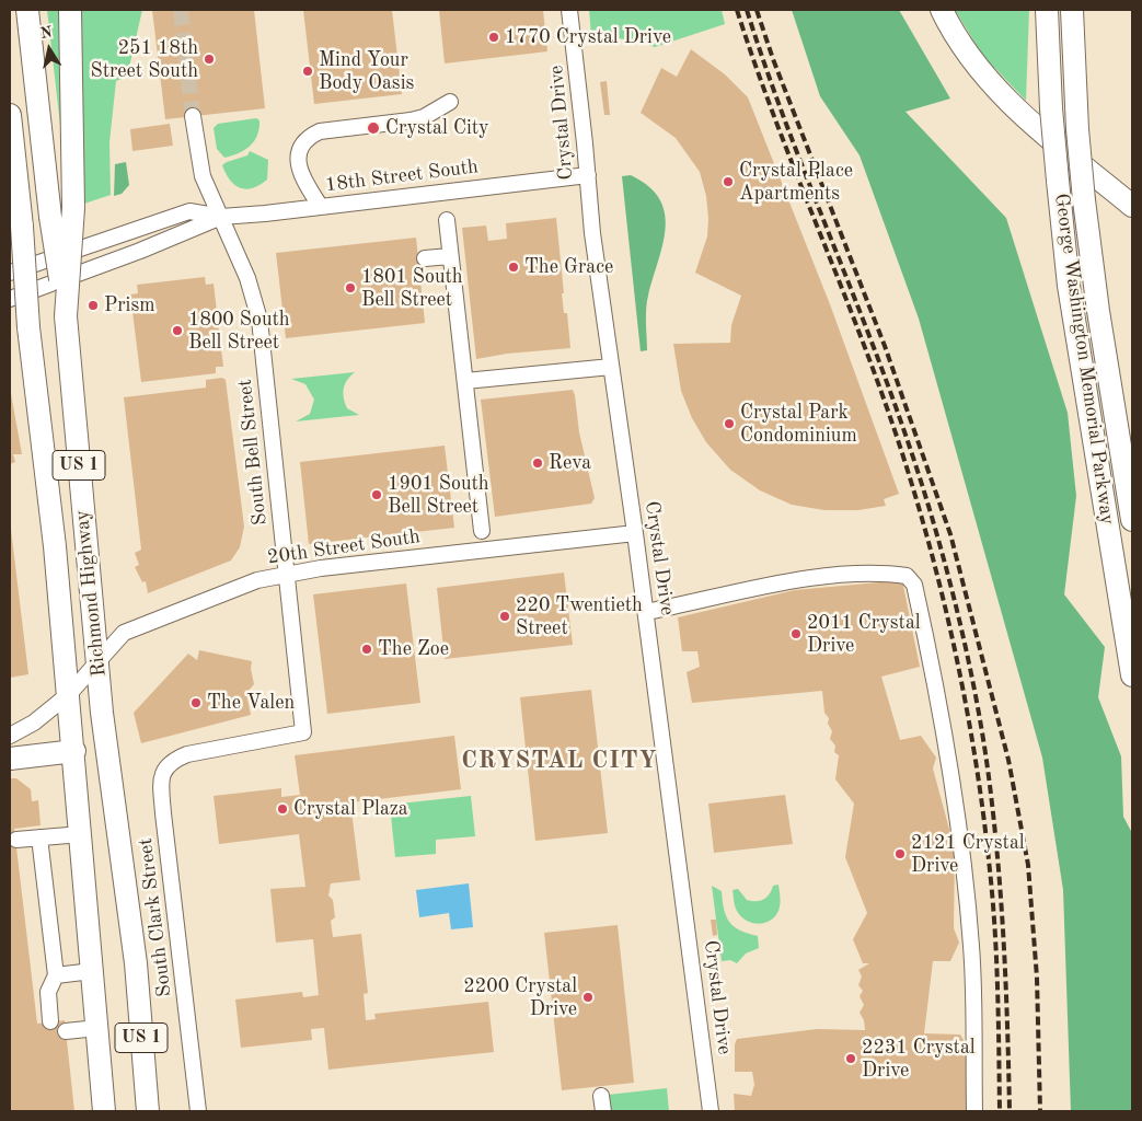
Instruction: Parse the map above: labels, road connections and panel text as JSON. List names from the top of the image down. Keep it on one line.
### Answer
{"streets":{"highway":["George Washington Memorial Parkway","US 1","Richmond Highway"],"street":["Crystal Drive","18th Street South","South Bell Street","20th Street South","South Clark Street"]},"crossings":[["Crystal Drive","18th Street South"],["Crystal Drive","20th Street South"],["18th Street South","South Bell Street"],["South Bell Street","20th Street South"],["South Bell Street","South Clark Street"],["20th Street South","Richmond Highway"]],"districts":["CRYSTAL CITY"],"places":["1770 Crystal Drive","251 18th Street South","Mind Your Body Oasis","Crystal City","Crystal Place Apartments","The Grace","1801 South Bell Street","Prism","1800 South Bell Street","Crystal Park Condominium","Reva","1901 South Bell Street","220 Twentieth Street","2011 Crystal Drive","The Zoe","The Valen","Crystal Plaza","2121 Crystal Drive","2200 Crystal Drive","2231 Crystal Drive"],"north":"top"}
